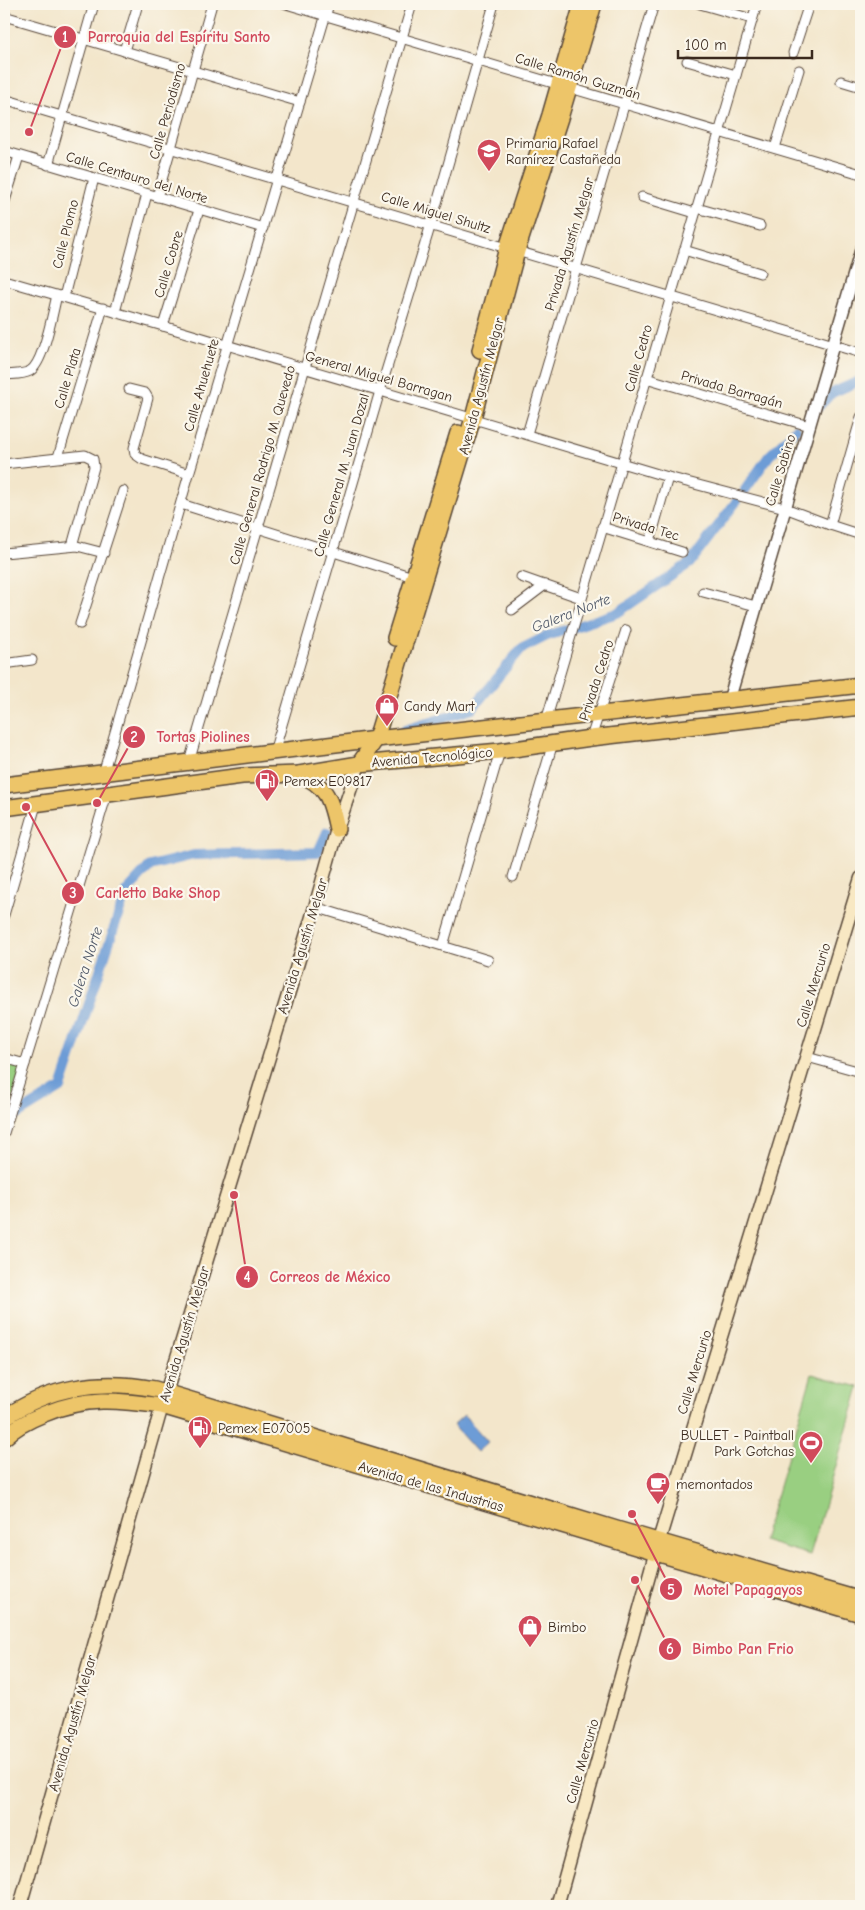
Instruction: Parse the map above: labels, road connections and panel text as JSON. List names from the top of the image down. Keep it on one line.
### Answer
{"streets":{"main road":["Avenida Agustín Melgar","Avenida Tecnológico","Calle Mercurio","Avenida de las Industrias"],"street":["Calle Ramón Guzmán","Calle Periodismo","Calle Centauro del Norte","Calle Miguel Shultz","Calle Plomo","Privada Agustín Melgar","Calle Cobre","Calle Cedro","General Miguel Barragan","Calle Plata","Calle Ahuehuete","Privada Barragán","Calle General Rodrigo M. Quevedo","Calle Sabino","Calle General M. Juan Dozal","Privada Tec","Privada Cedro"]},"crossings":[["Calle Ramón Guzmán","Privada Agustín Melgar"],["Calle Ramón Guzmán","Calle Cedro"],["Calle Ramón Guzmán","Calle Ahuehuete"],["Calle Ramón Guzmán","Avenida Agustín Melgar"],["Calle Ramón Guzmán","Calle General Rodrigo M. Quevedo"],["Calle Ramón Guzmán","Calle General M. Juan Dozal"],["Calle Periodismo","Calle Centauro del Norte"],["Calle Periodismo","Calle Miguel Shultz"],["Calle Centauro del Norte","Calle Plomo"],["Calle Centauro del Norte","Calle Cobre"],["Calle Centauro del Norte","Calle Ahuehuete"],["Calle Miguel Shultz","Privada Agustín Melgar"],["Calle Miguel Shultz","Calle Cedro"],["Calle Miguel Shultz","Calle Ahuehuete"],["Calle Miguel Shultz","Avenida Agustín Melgar"],["Calle Miguel Shultz","Calle General Rodrigo M. Quevedo"],["Calle Miguel Shultz","Calle Sabino"],["Calle Miguel Shultz","Calle General M. Juan Dozal"],["Calle Plomo","General Miguel Barragan"],["Privada Agustín Melgar","General Miguel Barragan"],["Calle Cobre","General Miguel Barragan"],["Calle Cedro","General Miguel Barragan"],["Calle Cedro","Privada Barragán"],["Calle Cedro","Privada Tec"],["Calle Cedro","Avenida Tecnológico"],["General Miguel Barragan","Calle Plata"],["General Miguel Barragan","Calle Ahuehuete"],["General Miguel Barragan","Avenida Agustín Melgar"],["General Miguel Barragan","Calle General Rodrigo M. Quevedo"],["General Miguel Barragan","Calle Sabino"],["General Miguel Barragan","Calle General M. Juan Dozal"],["Calle Ahuehuete","Avenida Tecnológico"],["Avenida Agustín Melgar","Avenida Tecnológico"],["Avenida Agustín Melgar","Avenida de las Industrias"],["Privada Barragán","Calle Sabino"],["Calle General Rodrigo M. Quevedo","Avenida Tecnológico"],["Calle Sabino","Avenida Tecnológico"],["Calle General M. Juan Dozal","Avenida Tecnológico"],["Privada Cedro","Avenida Tecnológico"],["Calle Mercurio","Avenida de las Industrias"]],"water":["Galera Norte"],"places":{"other":["Parroquia del Espíritu Santo","Tortas Piolines","Carletto Bake Shop","Correos de México","Motel Papagayos","Bimbo Pan Frio"],"school or university":["Primaria Rafael Ramírez Castañeda"],"shop":["Candy Mart","Bimbo"],"fuel station":["Pemex E09817","Pemex E07005"],"sports":["BULLET - Paintball Park Gotchas"],"cafe":["memontados"]},"scale_bar":"100 m"}
